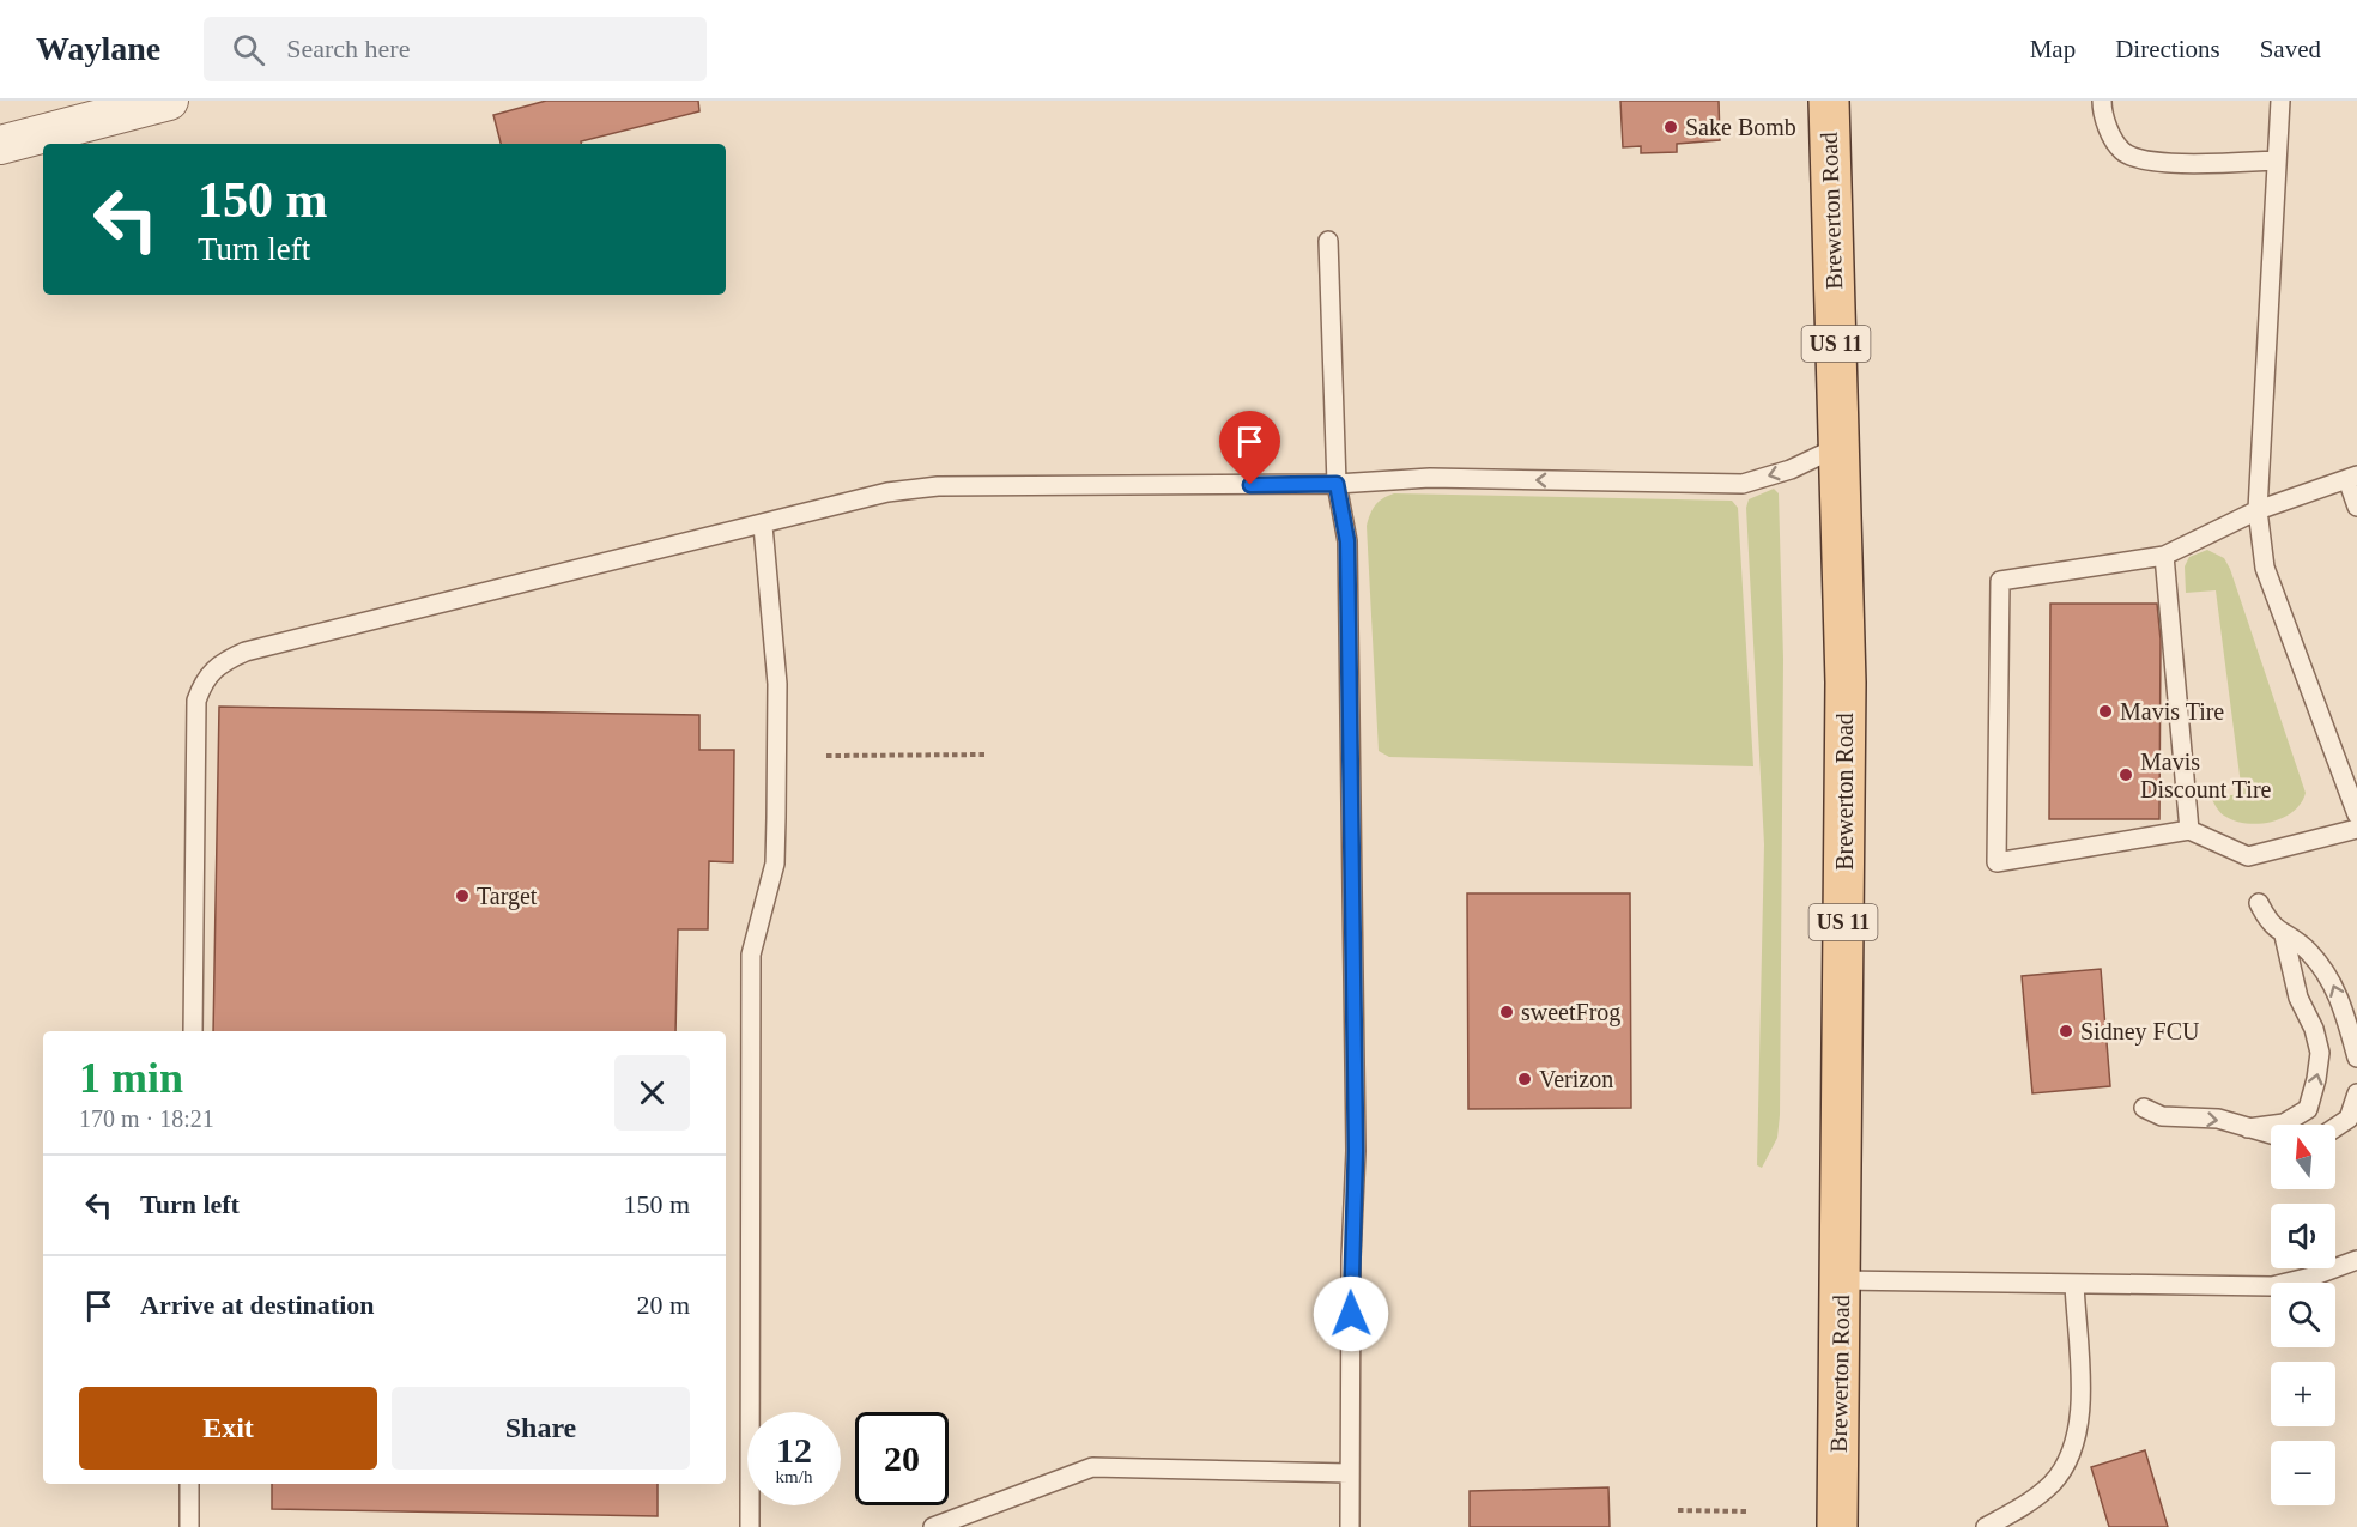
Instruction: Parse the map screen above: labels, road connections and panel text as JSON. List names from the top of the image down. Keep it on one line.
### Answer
{"streets":{"main road":["Brewerton Road","US 11"]},"places":["Sake Bomb","Mavis Tire","Mavis Discount Tire","Target","sweetFrog","Sidney FCU","Verizon"],"north":"top","page":{"header":"Waylane","search":"Search here","nav":["Map","Directions","Saved"],"turn":["150 m","Turn left"],"heading":["1 min","170 m · 18:21"],"map_buttons":["+","−"],"list":[{"name":"Turn left","value":"150 m"},{"name":"Arrive at destination","value":"20 m"}],"buttons":["Exit","Share"],"speed":"12 km/h","limit":"20"}}
